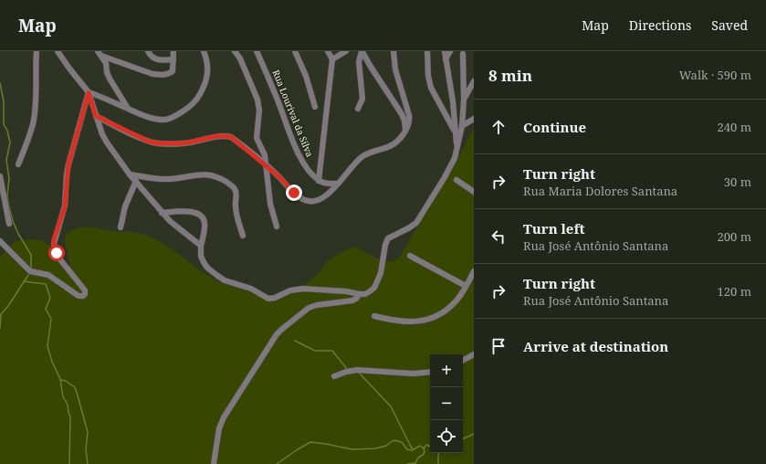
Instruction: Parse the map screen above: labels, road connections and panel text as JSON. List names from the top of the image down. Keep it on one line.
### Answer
{"streets":{"street":["Rua Lourival da Silva"]},"page":{"header":"Map","nav":["Map","Directions","Saved"],"heading":["8 min","Walk · 590 m"],"list":[["Continue","240 m"],["Turn right","Rua Maria Dolores Santana","30 m"],["Turn left","Rua José Antônio Santana","200 m"],["Turn right","Rua José Antônio Santana","120 m"],"Arrive at destination"],"map_buttons":["+","−"]}}
